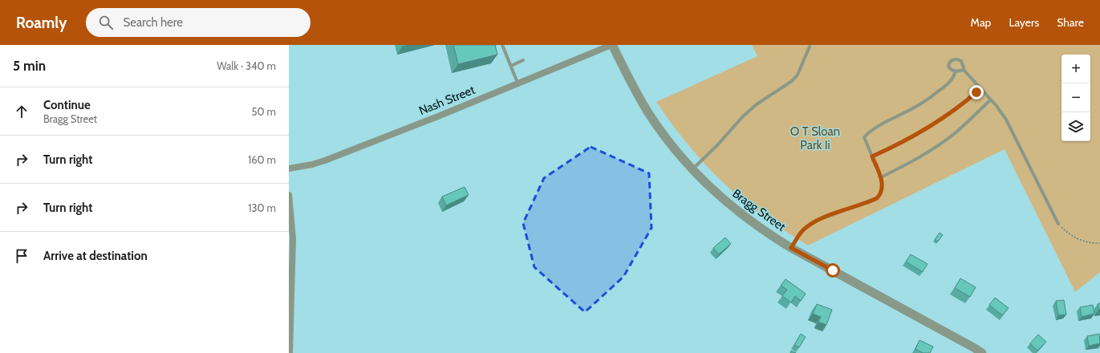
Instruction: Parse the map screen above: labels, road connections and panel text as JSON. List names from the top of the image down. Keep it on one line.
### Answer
{"streets":{"street":["Nash Street","Bragg Street"]},"crossings":[["Nash Street","Bragg Street"]],"parks":["O T Sloan Park Ii"],"page":{"header":"Roamly","search":"Search here","nav":["Map","Layers","Share"],"heading":["5 min","Walk · 340 m"],"map_buttons":["+","−"],"list":[["Continue","Bragg Street","50 m"],["Turn right","160 m"],["Turn right","130 m"],"Arrive at destination"]}}
